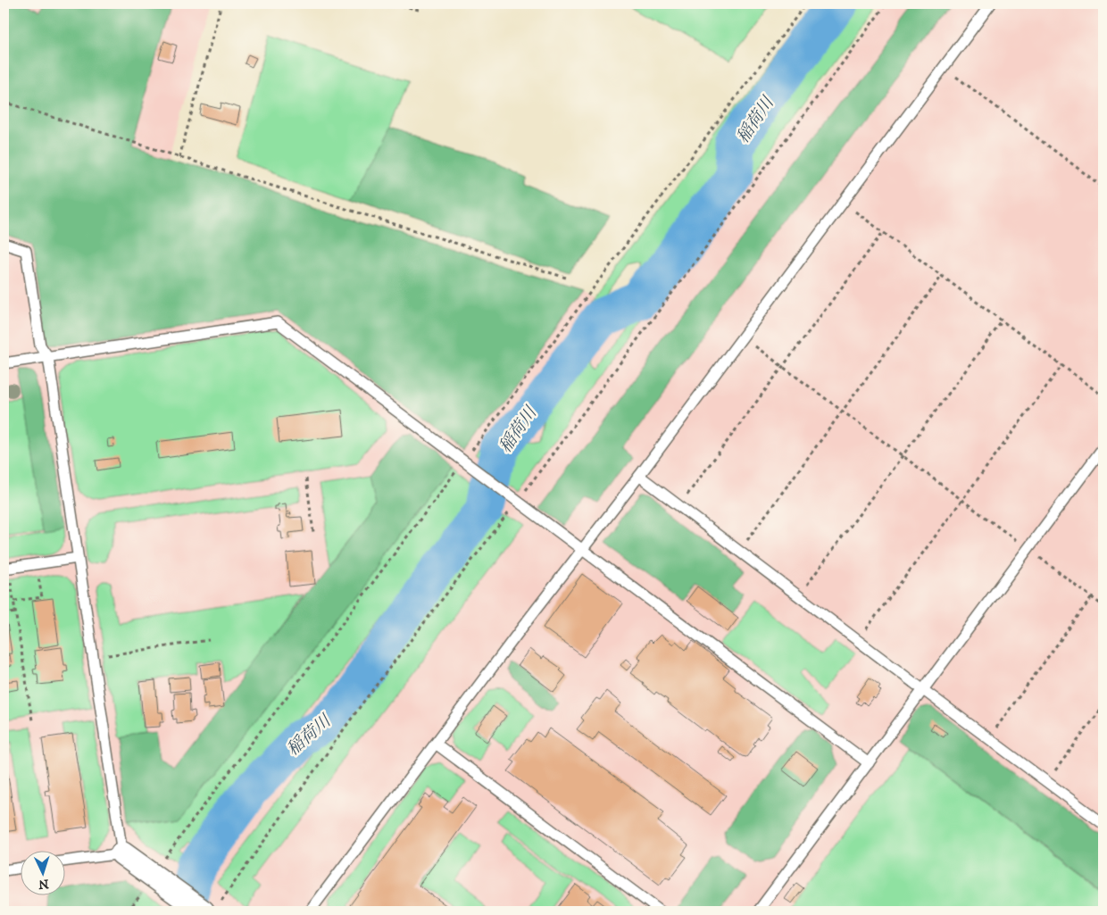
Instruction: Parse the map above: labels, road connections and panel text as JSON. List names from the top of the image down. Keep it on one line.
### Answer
{"water":["稲荷川"],"north":"bottom"}
